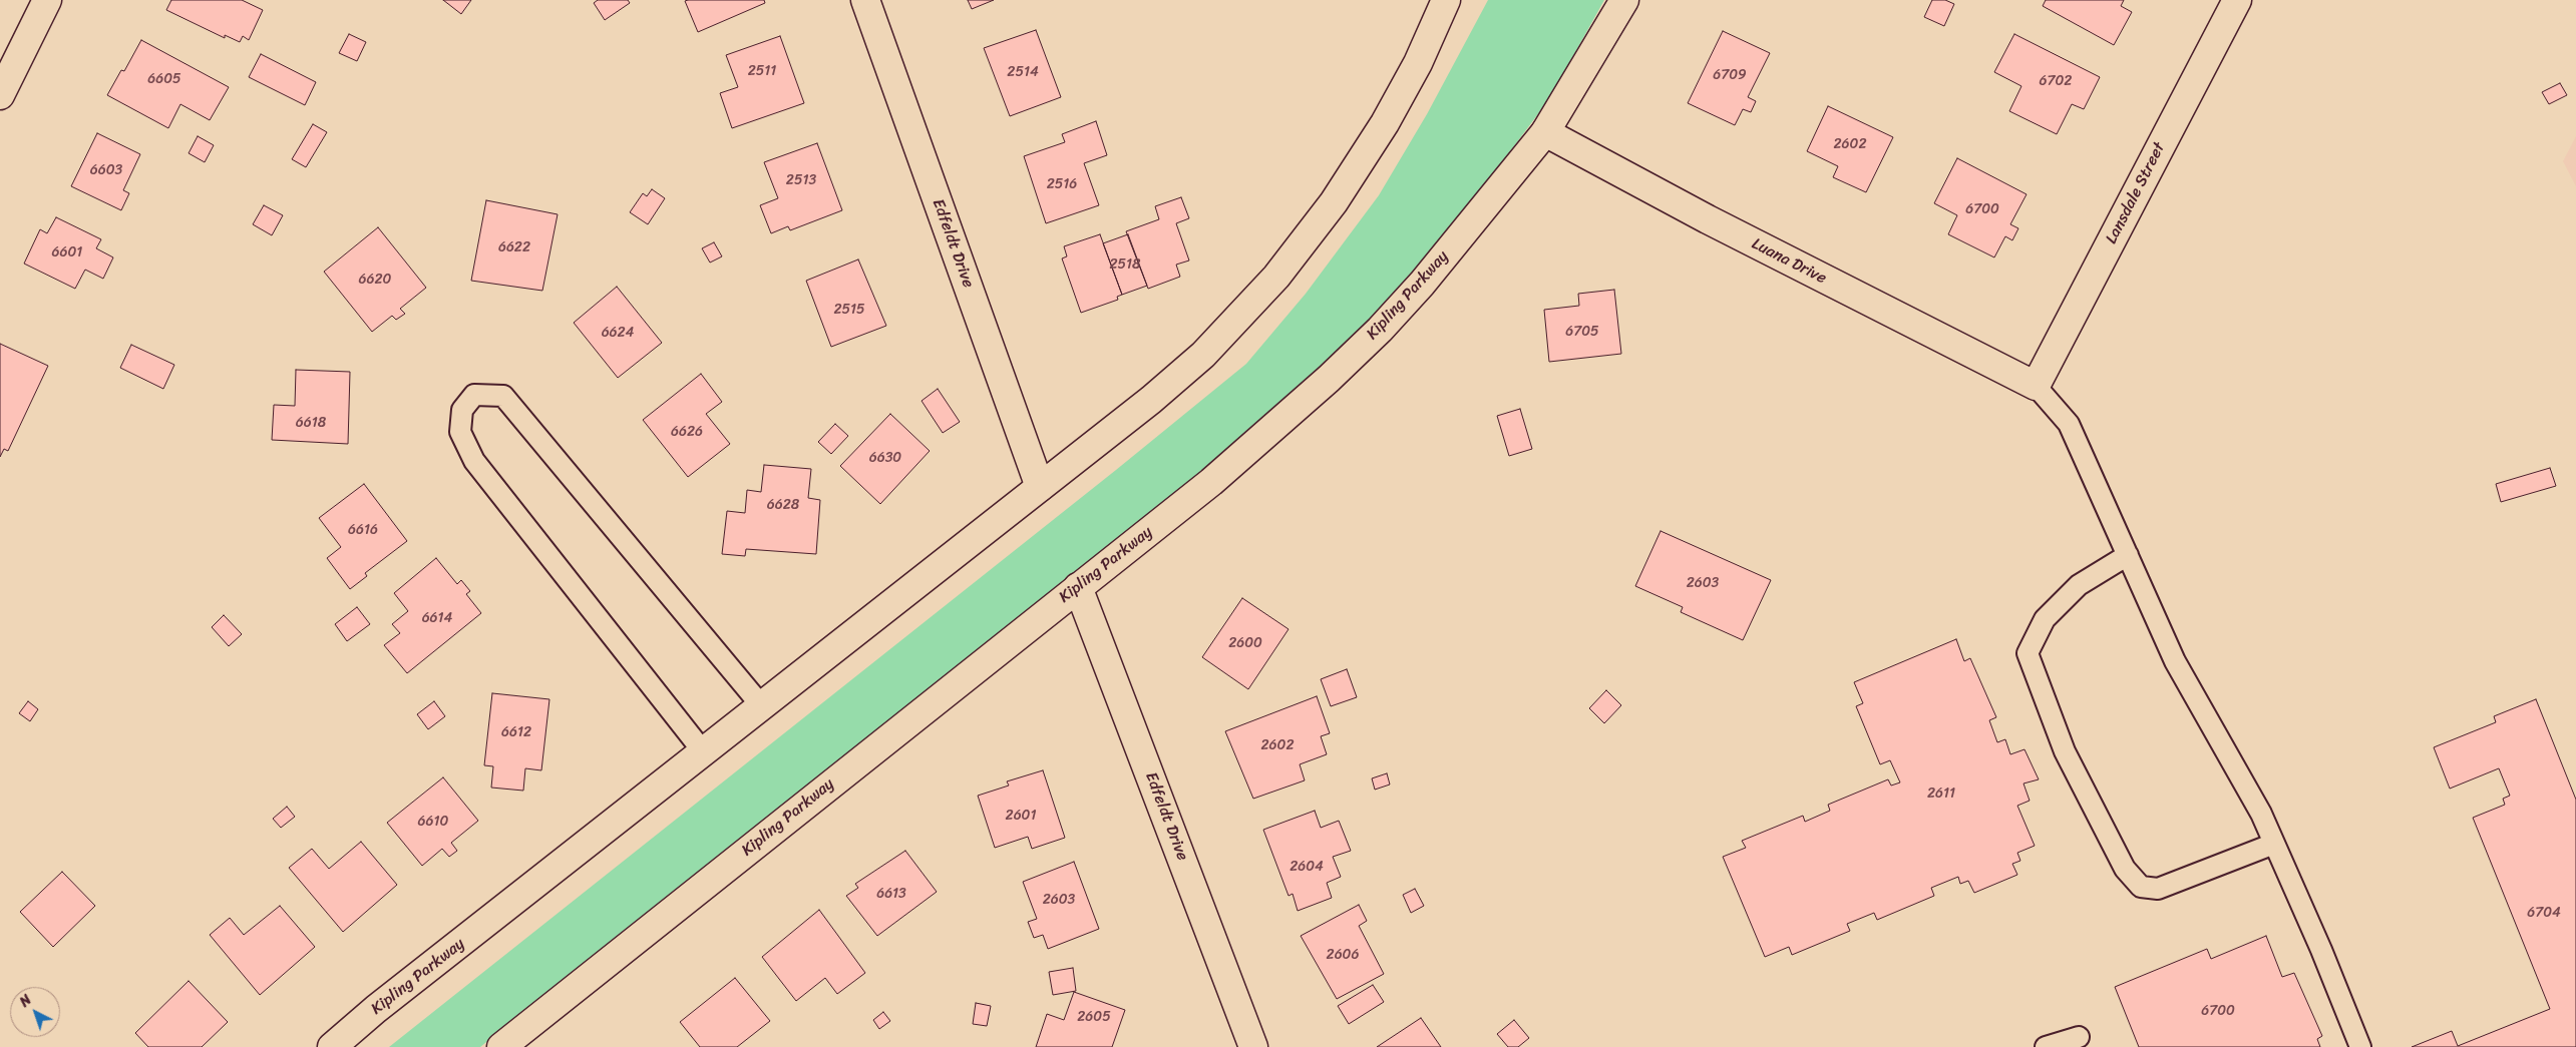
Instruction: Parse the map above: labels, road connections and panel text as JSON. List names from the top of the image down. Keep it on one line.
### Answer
{"streets":{"street":["Lansdale Street","Edfeldt Drive","Luana Drive","Kipling Parkway"]},"crossings":[["Lansdale Street","Luana Drive"],["Edfeldt Drive","Kipling Parkway"],["Luana Drive","Kipling Parkway"]],"house_numbers":["2511","2514","6709","6605","6702","2602","6603","2513","2516","6700","6622","6601","2518","6620","2515","6705","6624","6618","6626","6630","6628","6616","2603","6614","2600","6612","2602","2611","2601","6610","2604","6613","2603","6704","2606","6700","2605"],"north":"top left"}
